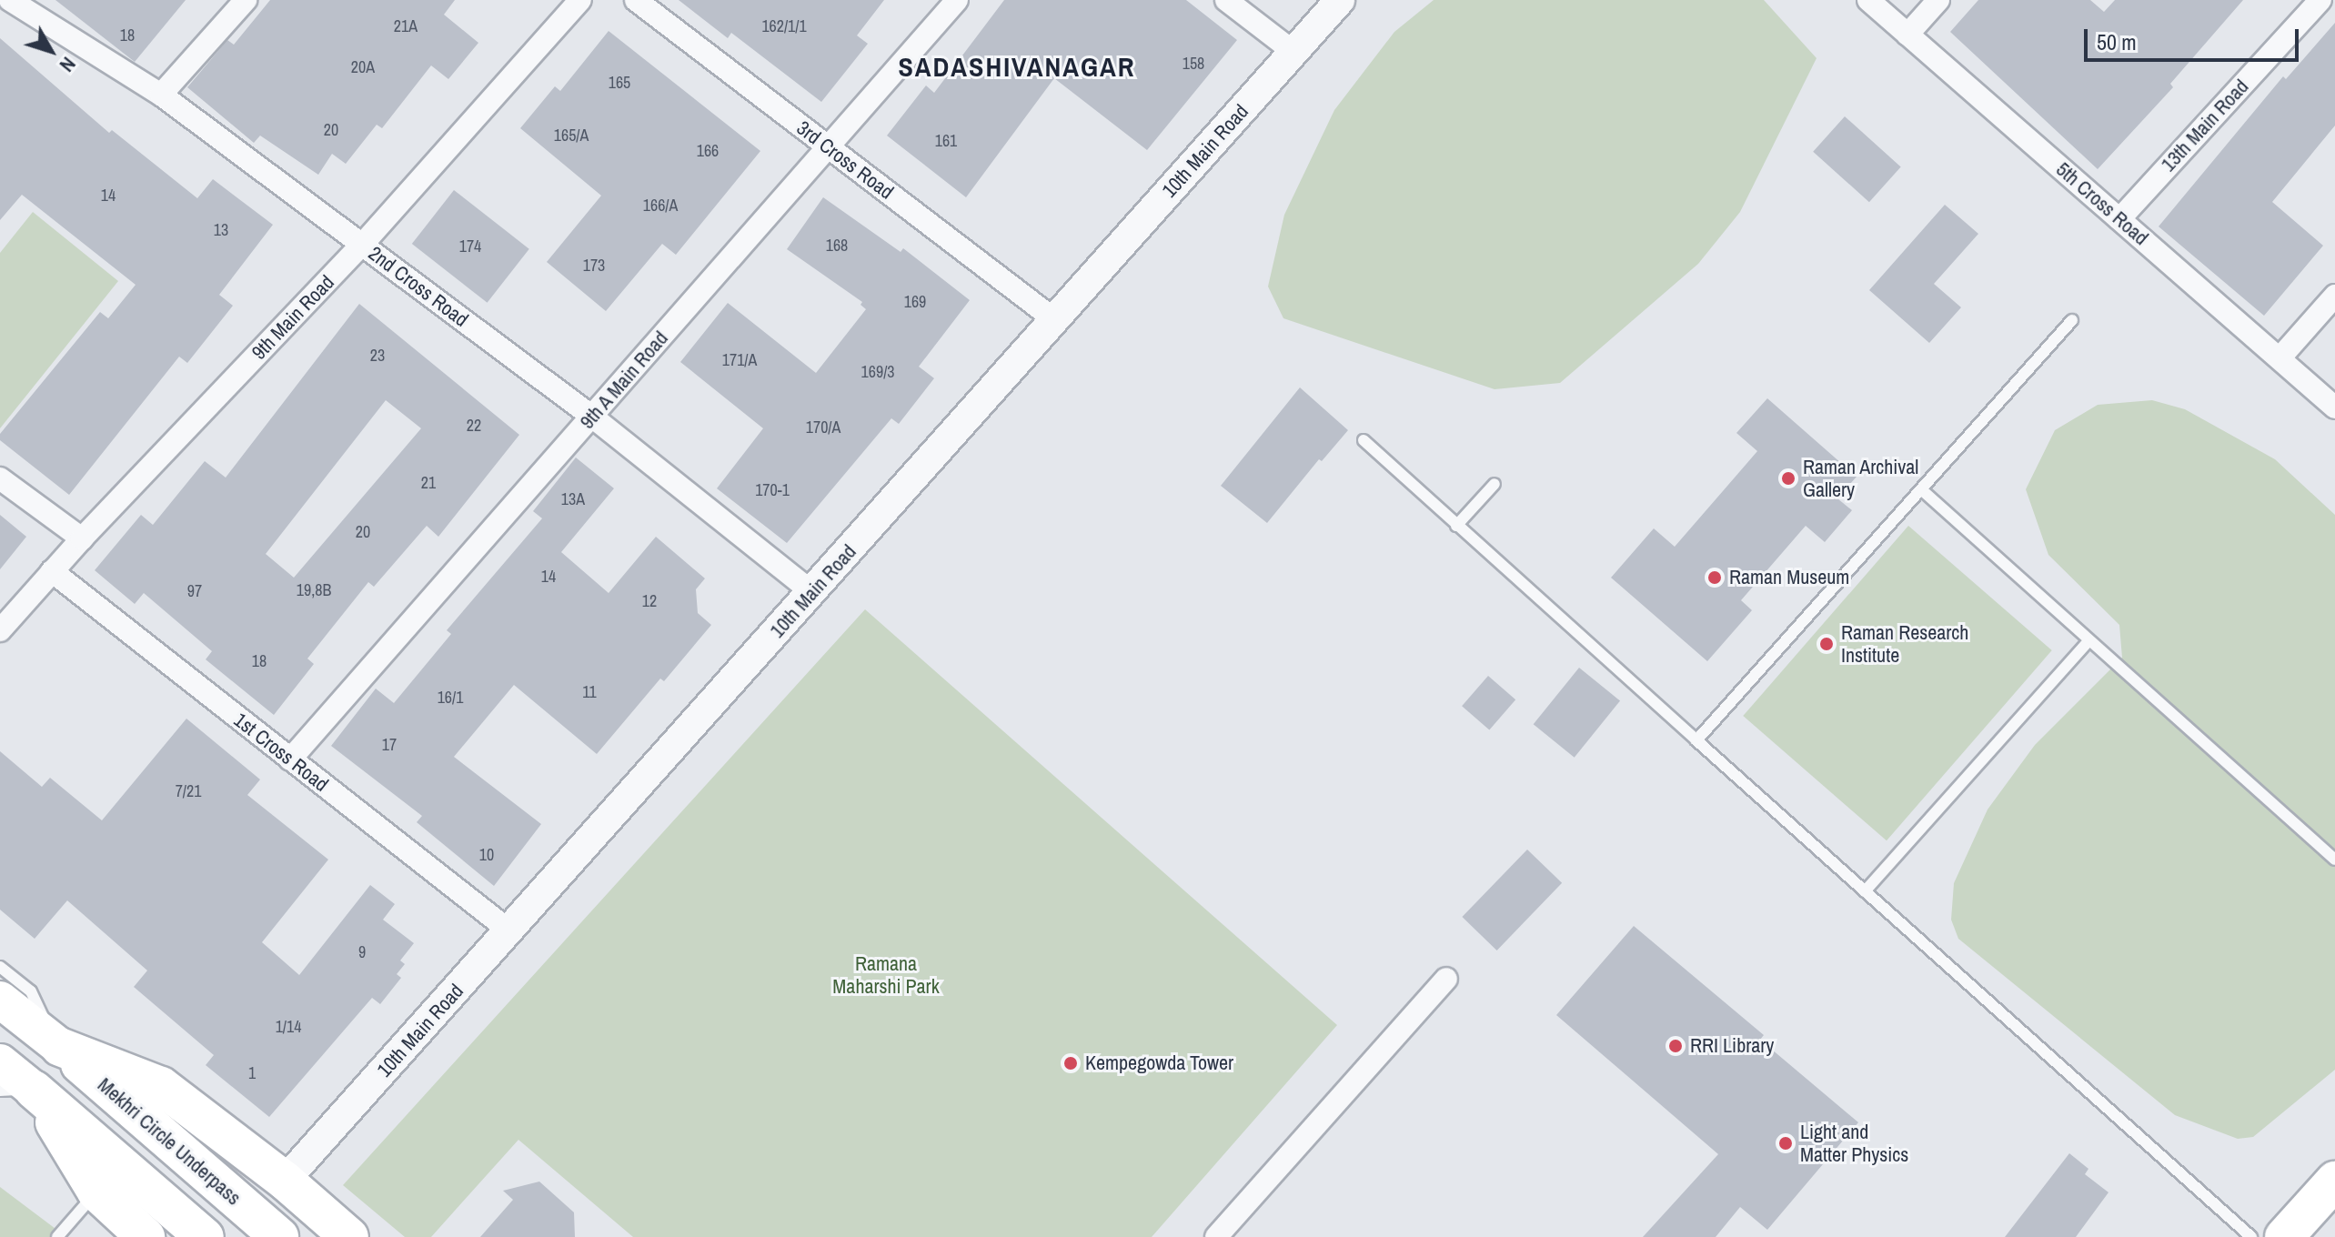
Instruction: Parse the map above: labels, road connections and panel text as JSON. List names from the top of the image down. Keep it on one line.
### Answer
{"streets":{"highway":["Mekhri Circle Underpass"],"street":["13th Main Road","10th Main Road","3rd Cross Road","5th Cross Road","2nd Cross Road","9th Main Road","9th A Main Road","1st Cross Road"]},"crossings":[["13th Main Road","5th Cross Road"],["10th Main Road","3rd Cross Road"],["10th Main Road","2nd Cross Road"],["10th Main Road","1st Cross Road"],["3rd Cross Road","9th A Main Road"],["2nd Cross Road","9th Main Road"],["2nd Cross Road","9th A Main Road"],["9th Main Road","1st Cross Road"],["9th A Main Road","1st Cross Road"]],"districts":["SADASHIVANAGAR"],"parks":["Ramana Maharshi Park"],"places":["Raman Archival Gallery","Raman Museum","Raman Research Institute","RRI Library","Kempegowda Tower","Light and Matter Physics"],"house_numbers":["21A","162/1/1","18","158","20A","165","20","165/A","161","166","14","166/A","13","168","174","173","169","23","171/A","169/3","22","170/A","21","170-1","13A","20","14","19,8B","97","12","18","11","16/1","17","7/21","10","9","1/14","1"],"scale_bar":"50 m","north":"bottom right"}
